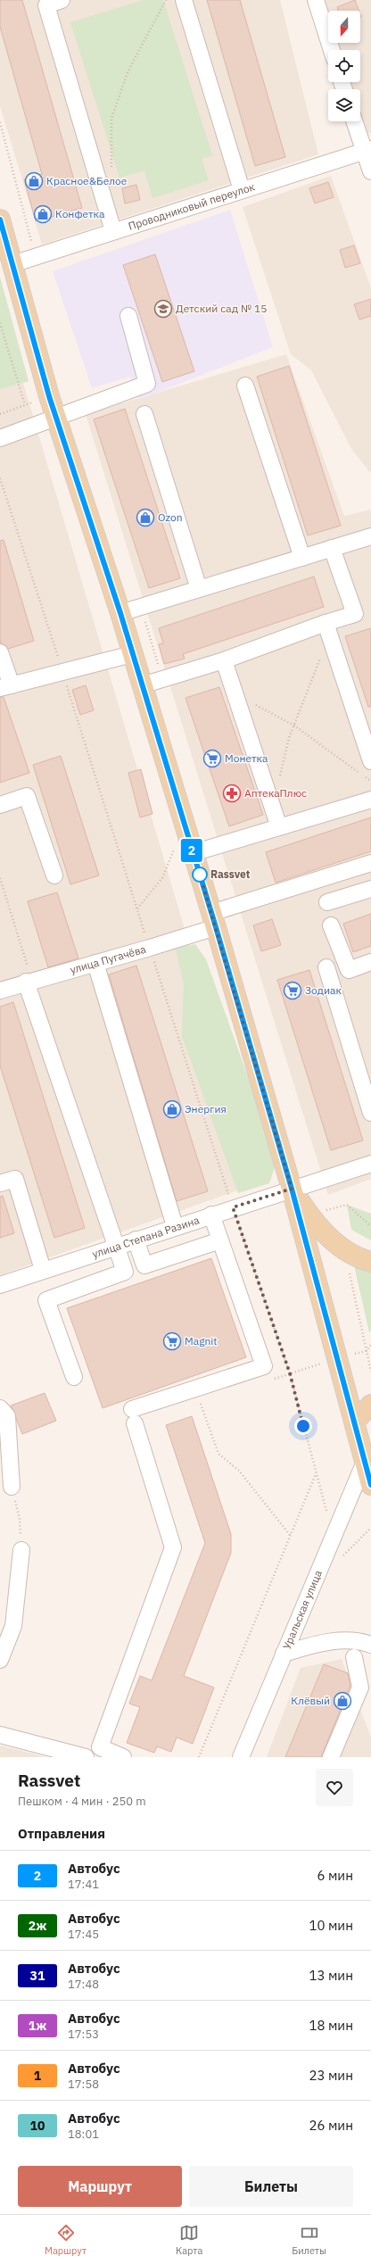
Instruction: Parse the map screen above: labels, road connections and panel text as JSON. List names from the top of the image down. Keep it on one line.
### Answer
{"streets":{"street":["Проводниковый переулок","улица Пугачёва","улица Степана Разина","Уральская улица"]},"places":{"shop":["Красное&Белое","Конфетка","Ozon","Энергия","Клёвый"],"school or university":["Детский сад № 15"],"supermarket":["Монетка","Зодиак","Magnit"],"pharmacy":["АптекаПлюс"],"other":["Rassvet"]},"lines":["bus line 2"],"north":"bottom","page":{"on_map":"2","heading":[["Rassvet","Пешком · 4 мин · 250 m"],"Отправления"],"list":[{"mark":"2","name":"Автобус","note":"17:41","value":"6 мин"},{"mark":"2ж","name":"Автобус","note":"17:45","value":"10 мин"},{"mark":"31","name":"Автобус","note":"17:48","value":"13 мин"},{"mark":"1ж","name":"Автобус","note":"17:53","value":"18 мин"},{"mark":"1","name":"Автобус","note":"17:58","value":"23 мин"},{"mark":"10","name":"Автобус","note":"18:01","value":"26 мин"}],"buttons":["Маршрут","Билеты"],"tabs":["Маршрут","Карта","Билеты"]}}
